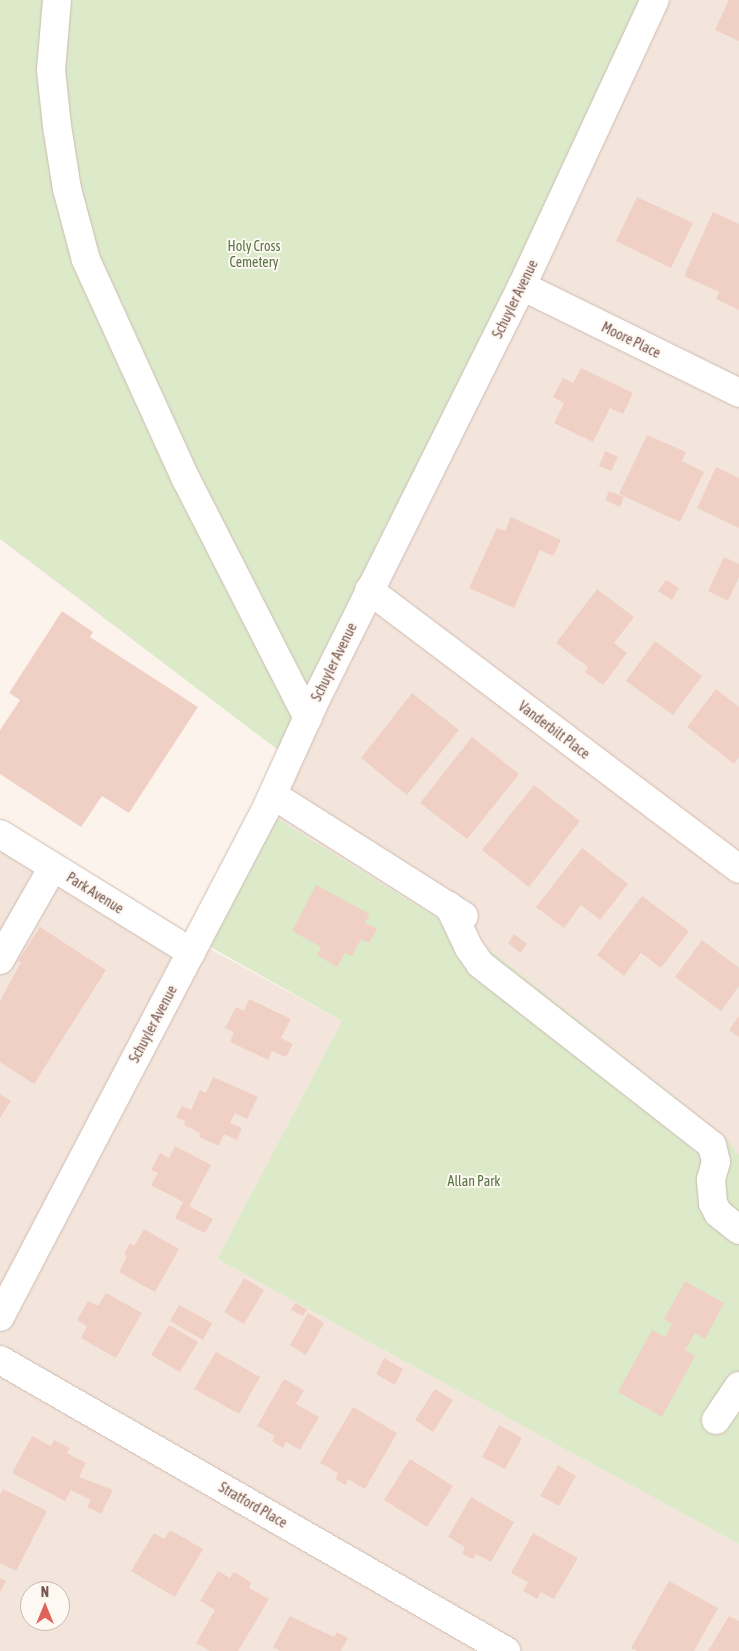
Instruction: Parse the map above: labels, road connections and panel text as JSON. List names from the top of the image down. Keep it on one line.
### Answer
{"streets":{"street":["Schuyler Avenue","Moore Place","Vanderbilt Place","Park Avenue","Stratford Place"]},"crossings":[["Schuyler Avenue","Moore Place"],["Schuyler Avenue","Vanderbilt Place"],["Schuyler Avenue","Park Avenue"]],"parks":["Holy Cross Cemetery","Allan Park"],"north":"top"}
